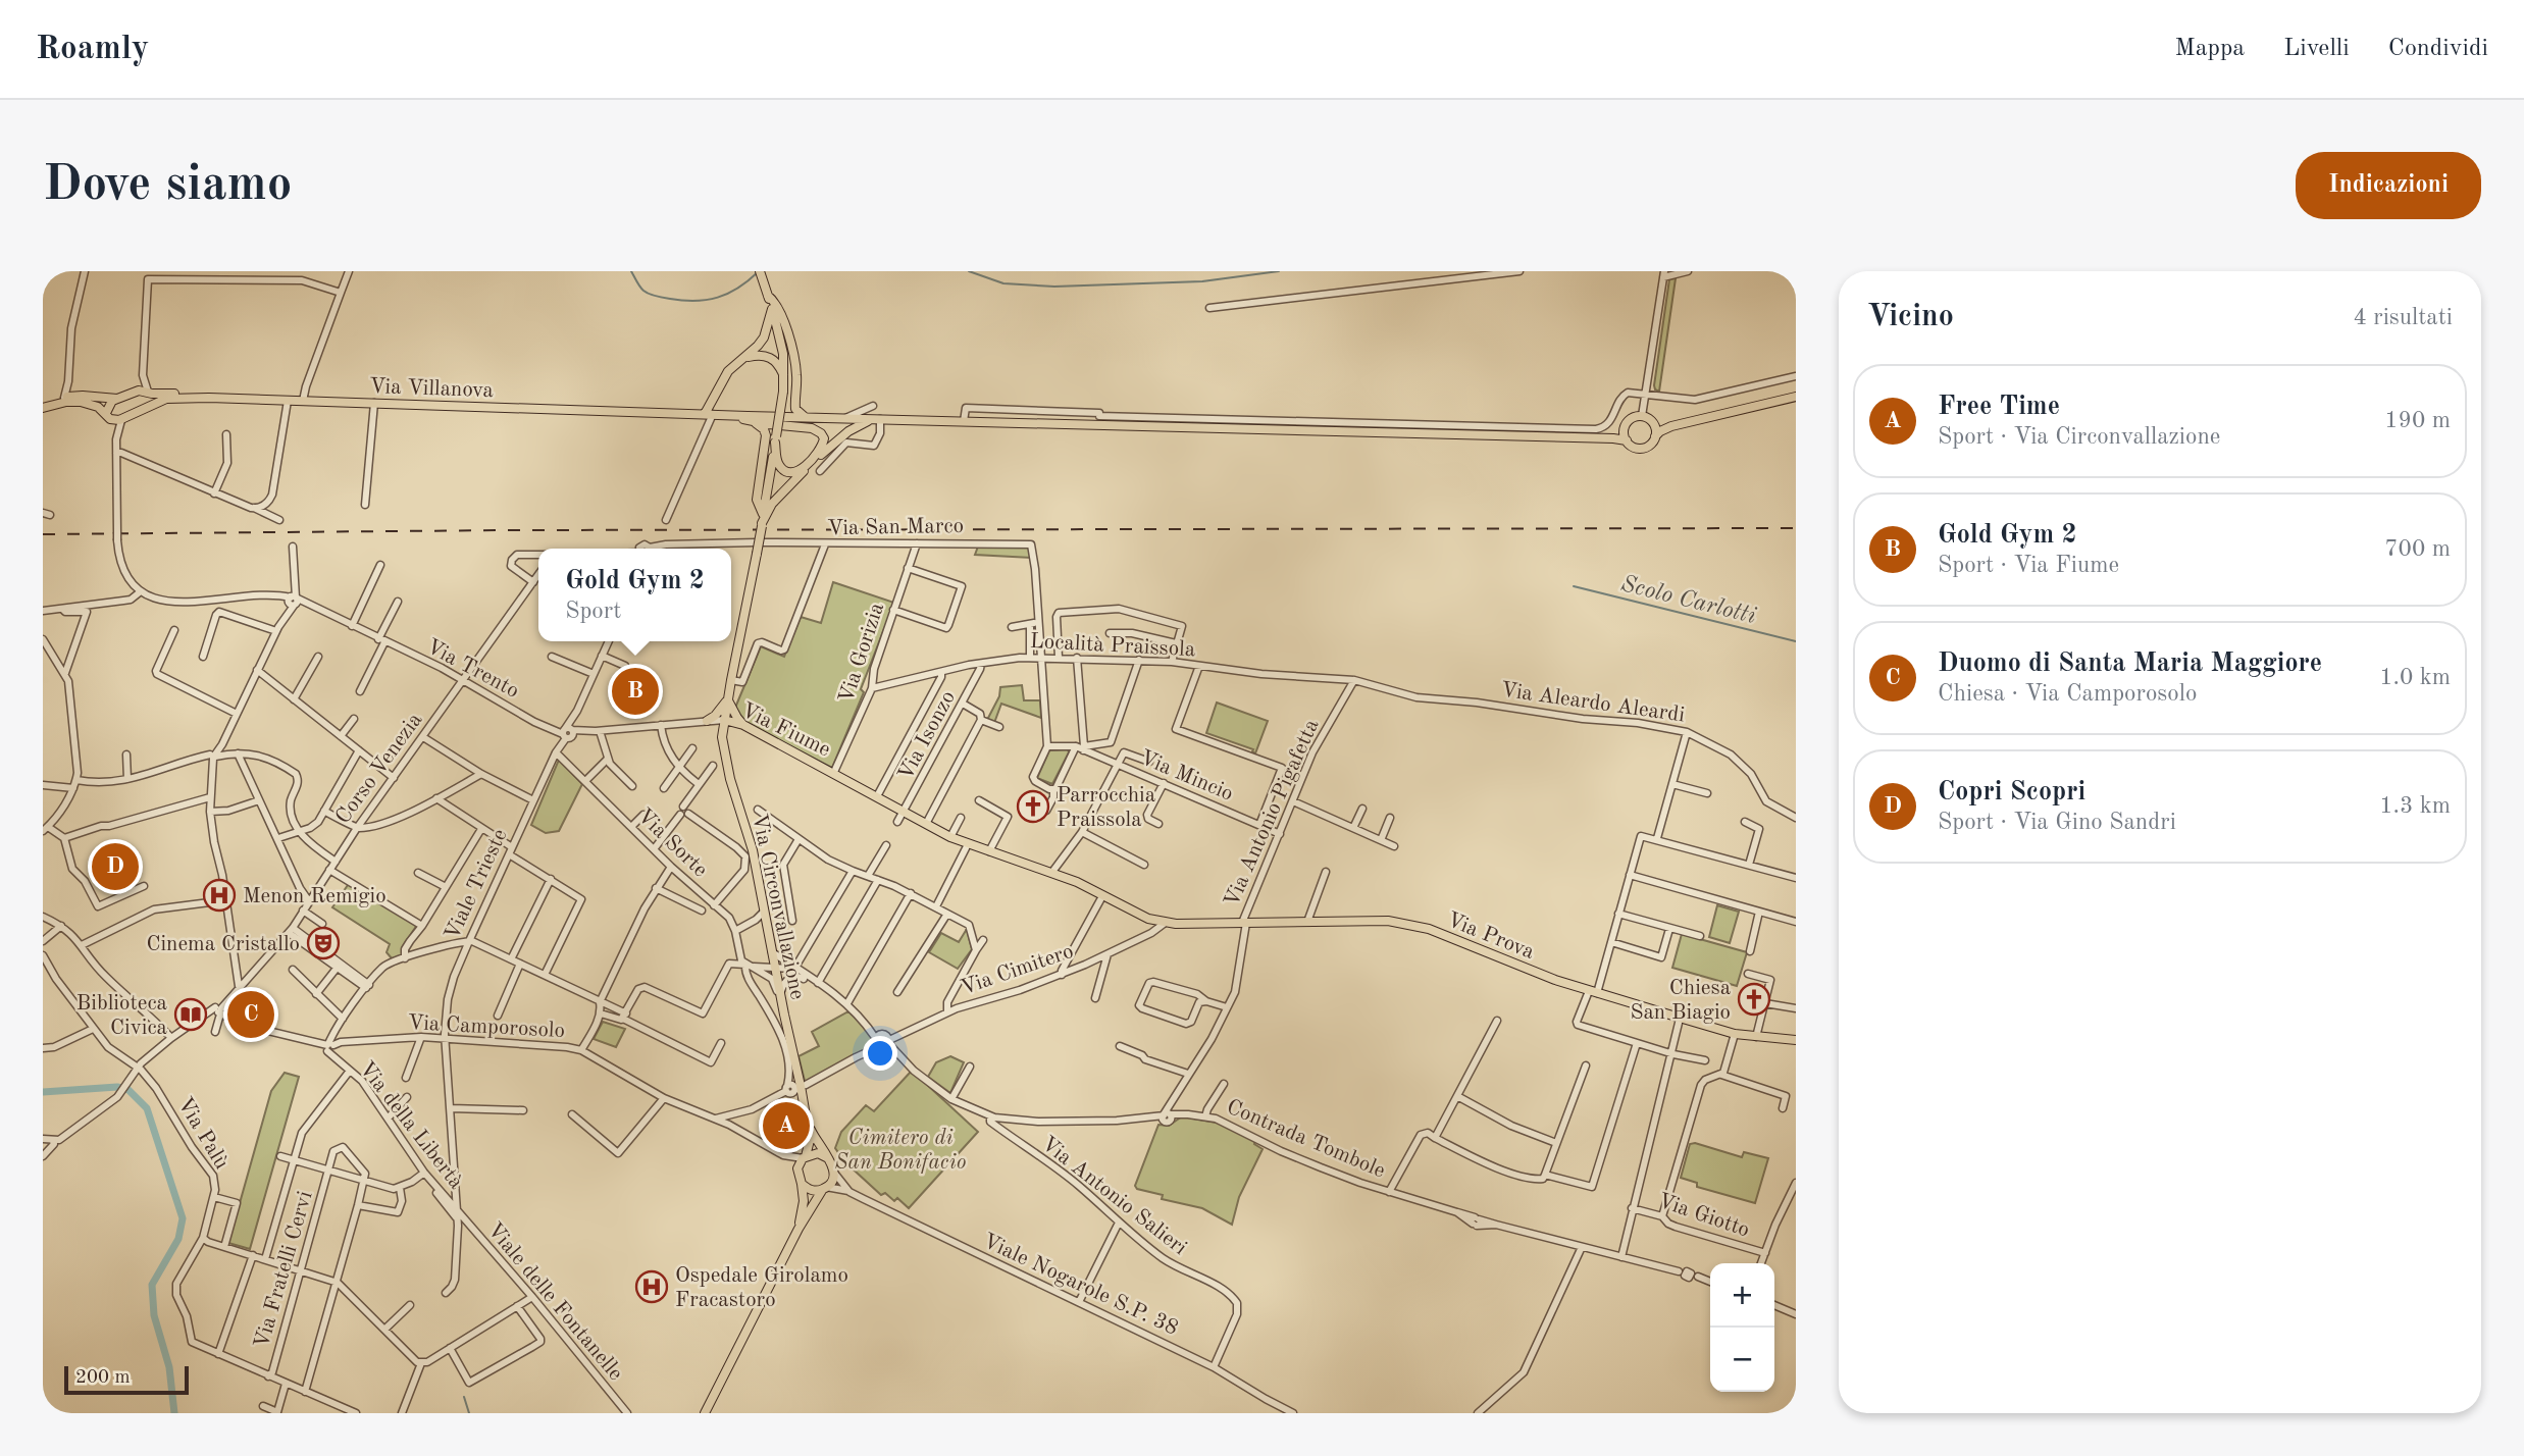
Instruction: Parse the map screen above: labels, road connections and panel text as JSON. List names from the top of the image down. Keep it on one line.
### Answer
{"streets":{"main road":["Via Villanova","Via Fiume","Via Circonvallazione","Via Prova"],"street":["Via San Marco","Località Praissola","Via Gorizia","Via Trento","Via Aleardo Aleardi","Via Isonzo","Corso Venezia","Via Mincio","Via Antonio Pigafetta","Via Sorte","Viale Trieste","Via Cimitero","Via Camporosolo","Via della Libertà","Via Palù","Contrada Tombole","Via Antonio Salieri","Via Giotto","Via Fratelli Cervi","Viale Nogarole S.P. 38","Viale delle Fontanelle"]},"crossings":[["Via San Marco","Via Gorizia"],["Località Praissola","Via Gorizia"],["Località Praissola","Via Aleardo Aleardi"],["Località Praissola","Via Isonzo"],["Località Praissola","Via Antonio Pigafetta"],["Via Gorizia","Via Fiume"],["Via Trento","Via Fiume"],["Via Trento","Corso Venezia"],["Via Trento","Viale Trieste"],["Via Aleardo Aleardi","Via Antonio Pigafetta"],["Via Fiume","Via Isonzo"],["Via Fiume","Viale Trieste"],["Via Fiume","Via Circonvallazione"],["Via Fiume","Via Prova"],["Via Fiume","Via Cimitero"],["Corso Venezia","Via Camporosolo"],["Via Mincio","Via Antonio Pigafetta"],["Via Antonio Pigafetta","Via Prova"],["Via Antonio Pigafetta","Contrada Tombole"],["Via Sorte","Viale Trieste"],["Via Sorte","Via Camporosolo"],["Viale Trieste","Via Camporosolo"],["Viale Trieste","Via della Libertà"],["Viale Trieste","Viale delle Fontanelle"],["Via Circonvallazione","Via Camporosolo"],["Via Prova","Via Cimitero"],["Via Cimitero","Contrada Tombole"],["Via Camporosolo","Via della Libertà"],["Via della Libertà","Viale delle Fontanelle"],["Contrada Tombole","Via Antonio Salieri"],["Via Antonio Salieri","Viale Nogarole S.P. 38"]],"water":["Scolo Carlotti"],"parks":["Cimitero di San Bonifacio"],"places":{"church":["Parrocchia Praissola","Chiesa San Biagio"],"hospital":["Menon Remigio","Ospedale Girolamo Fracastoro"],"theatre":["Cinema Cristallo"],"library":["Biblioteca Civica"]},"scale_bar":"200 m","page":{"header":"Roamly","nav":["Mappa","Livelli","Condividi"],"buttons":"Indicazioni","title":"Dove siamo","heading":["Vicino","4 risultati"],"list":[{"mark":"A","name":"Free Time","note":"Sport · Via Circonvallazione","value":"190 m"},{"mark":"B","name":"Gold Gym 2","note":"Sport · Via Fiume","value":"700 m"},{"mark":"C","name":"Duomo di Santa Maria Maggiore","note":"Chiesa · Via Camporosolo","value":"1.0 km"},{"mark":"D","name":"Copri Scopri","note":"Sport · Via Gino Sandri","value":"1.3 km"}],"popup":["Gold Gym 2","Sport"],"pins":["B","D","C","A"],"map_buttons":["+","−"],"scale":"200 m"}}
